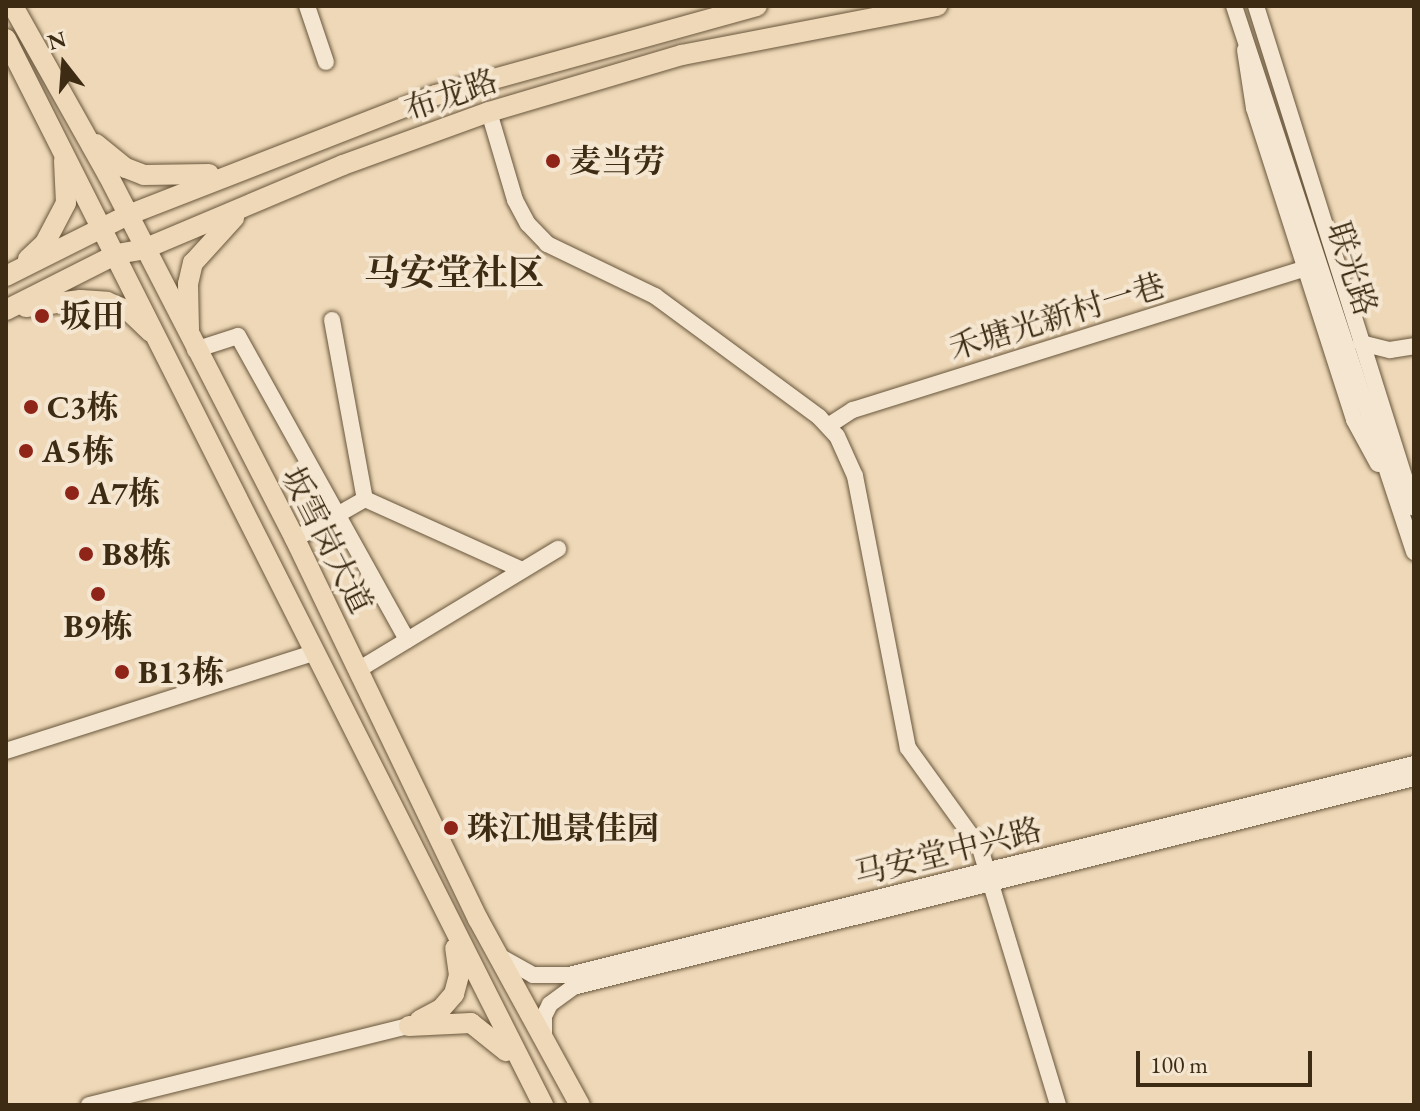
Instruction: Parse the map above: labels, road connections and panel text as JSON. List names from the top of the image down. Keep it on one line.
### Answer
{"streets":{"main road":["布龙路","坂雪岗大道"],"street":["联光路","禾塘光新村一巷","马安堂中兴路"]},"crossings":[["布龙路","坂雪岗大道"],["坂雪岗大道","马安堂中兴路"]],"districts":["马安堂社区"],"places":["麦当劳","坂田","C3栋","A5栋","A7栋","B8栋","B9栋","B13栋","珠江旭景佳园"],"scale_bar":"100 m","north":"top"}
